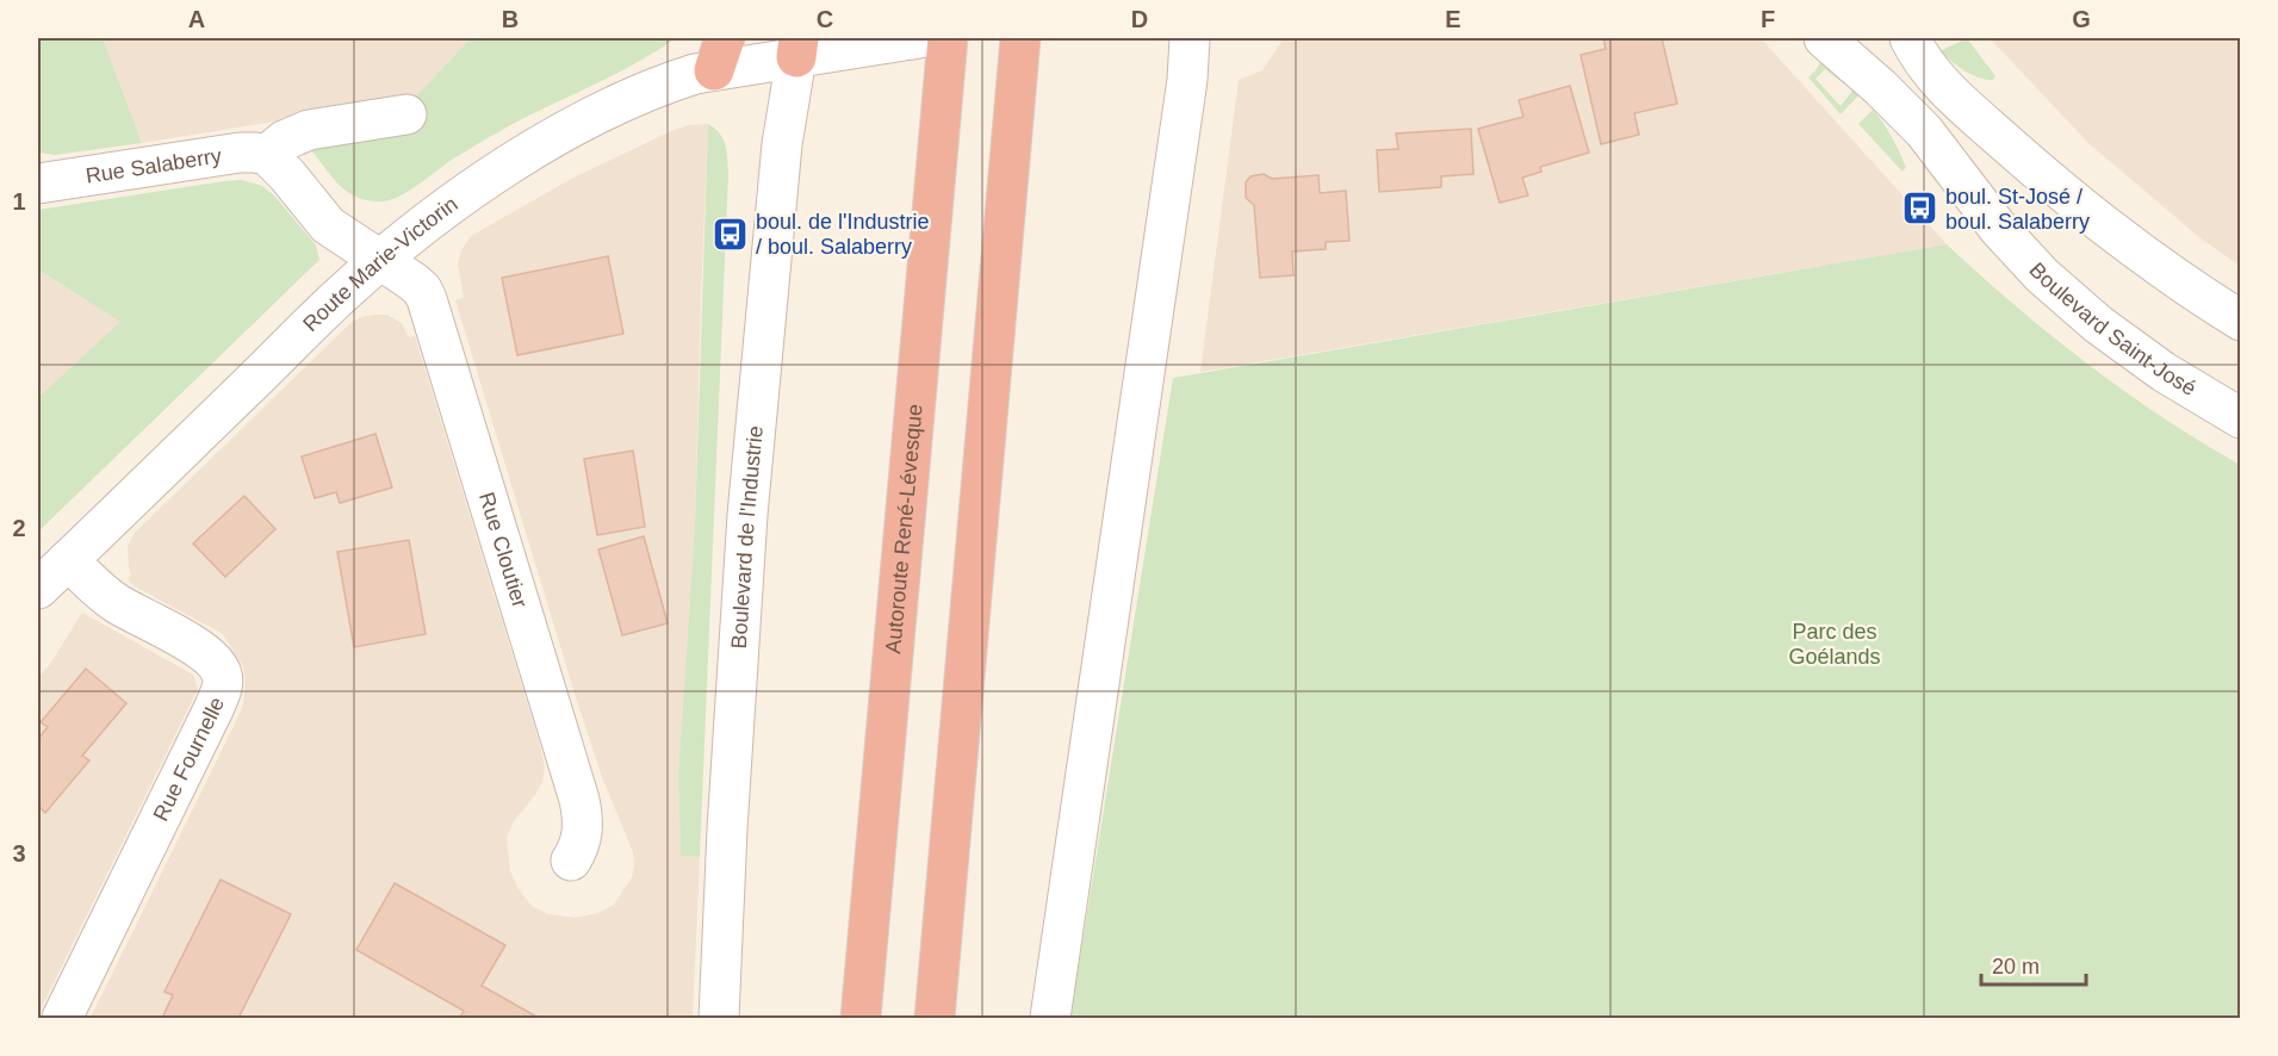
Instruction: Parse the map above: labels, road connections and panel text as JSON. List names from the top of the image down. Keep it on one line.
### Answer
{"streets":{"highway":["Autoroute René-Lévesque"],"street":["Rue Salaberry","Route Marie-Victorin","Boulevard Saint-José","Boulevard de l'Industrie","Rue Cloutier","Rue Fournelle"]},"crossings":[["Route Marie-Victorin","Boulevard de l'Industrie"],["Route Marie-Victorin","Rue Cloutier"],["Route Marie-Victorin","Rue Fournelle"]],"parks":["Parc des Goélands"],"places":{"bus stop":["boul. St-José / boul. Salaberry","boul. de l'Industrie / boul. Salaberry"]},"scale_bar":"20 m","grid":{"columns":["A","B","C","D","E","F","G"],"rows":["1","2","3"]}}
